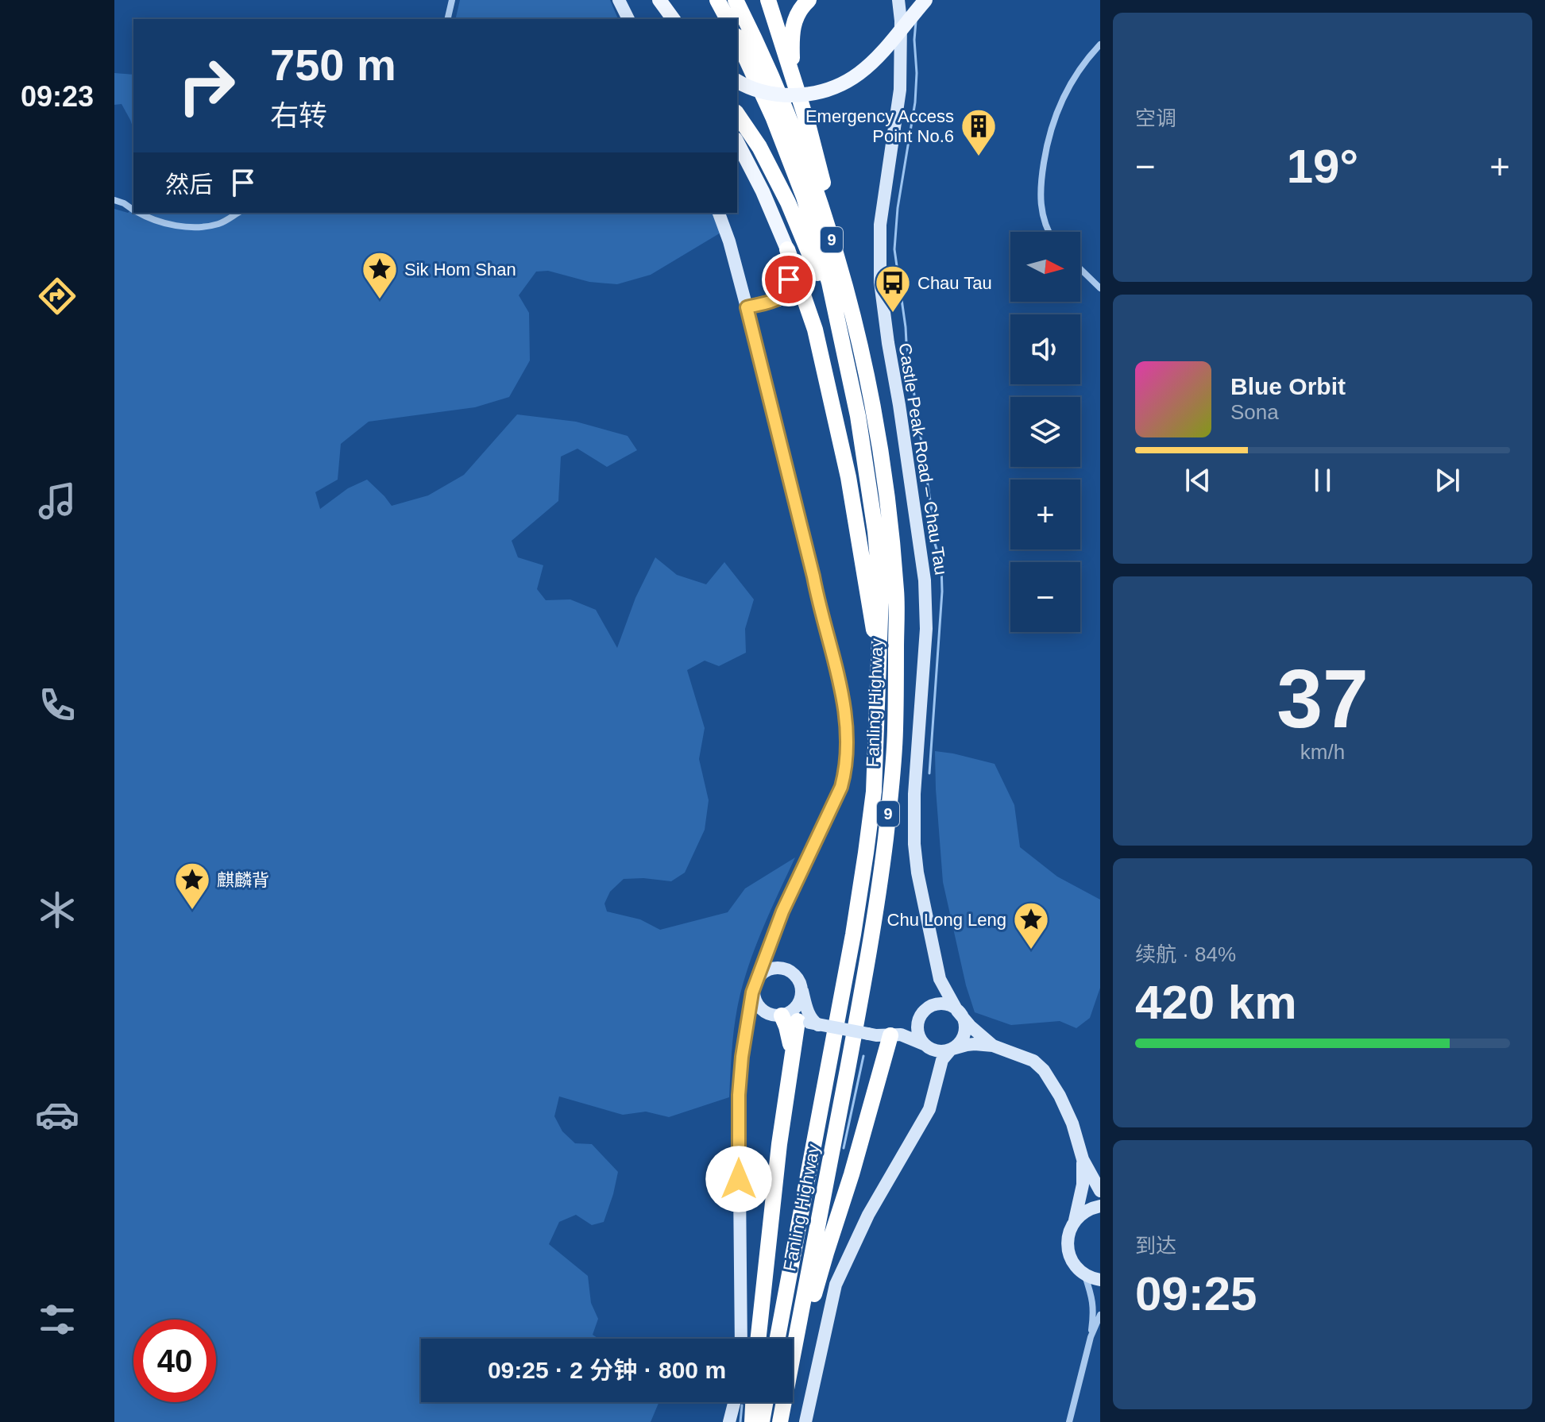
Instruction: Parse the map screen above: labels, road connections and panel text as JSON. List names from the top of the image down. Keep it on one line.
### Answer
{"streets":{"highway":["9","Fanling Highway"],"main road":["Castle Peak Road – Chau Tau"]},"places":{"building":["Emergency Access Point No.6"],"place":["Sik Hom Shan","麒麟背","Chu Long Leng"],"bus stop":["Chau Tau"]},"north":"right","page":{"tabs":"09:23","tile":["空调",["37","km/h"],["续航 · 84%","420 km"],["到达","09:25"]],"turn":["750 m","右转"],"heat":["−","19°","+"],"then":"然后","map_buttons":["+","−"],"song":["Blue Orbit","Sona"],"limit":"40","trip":"09:25 · 2 分钟 · 800 m"}}
